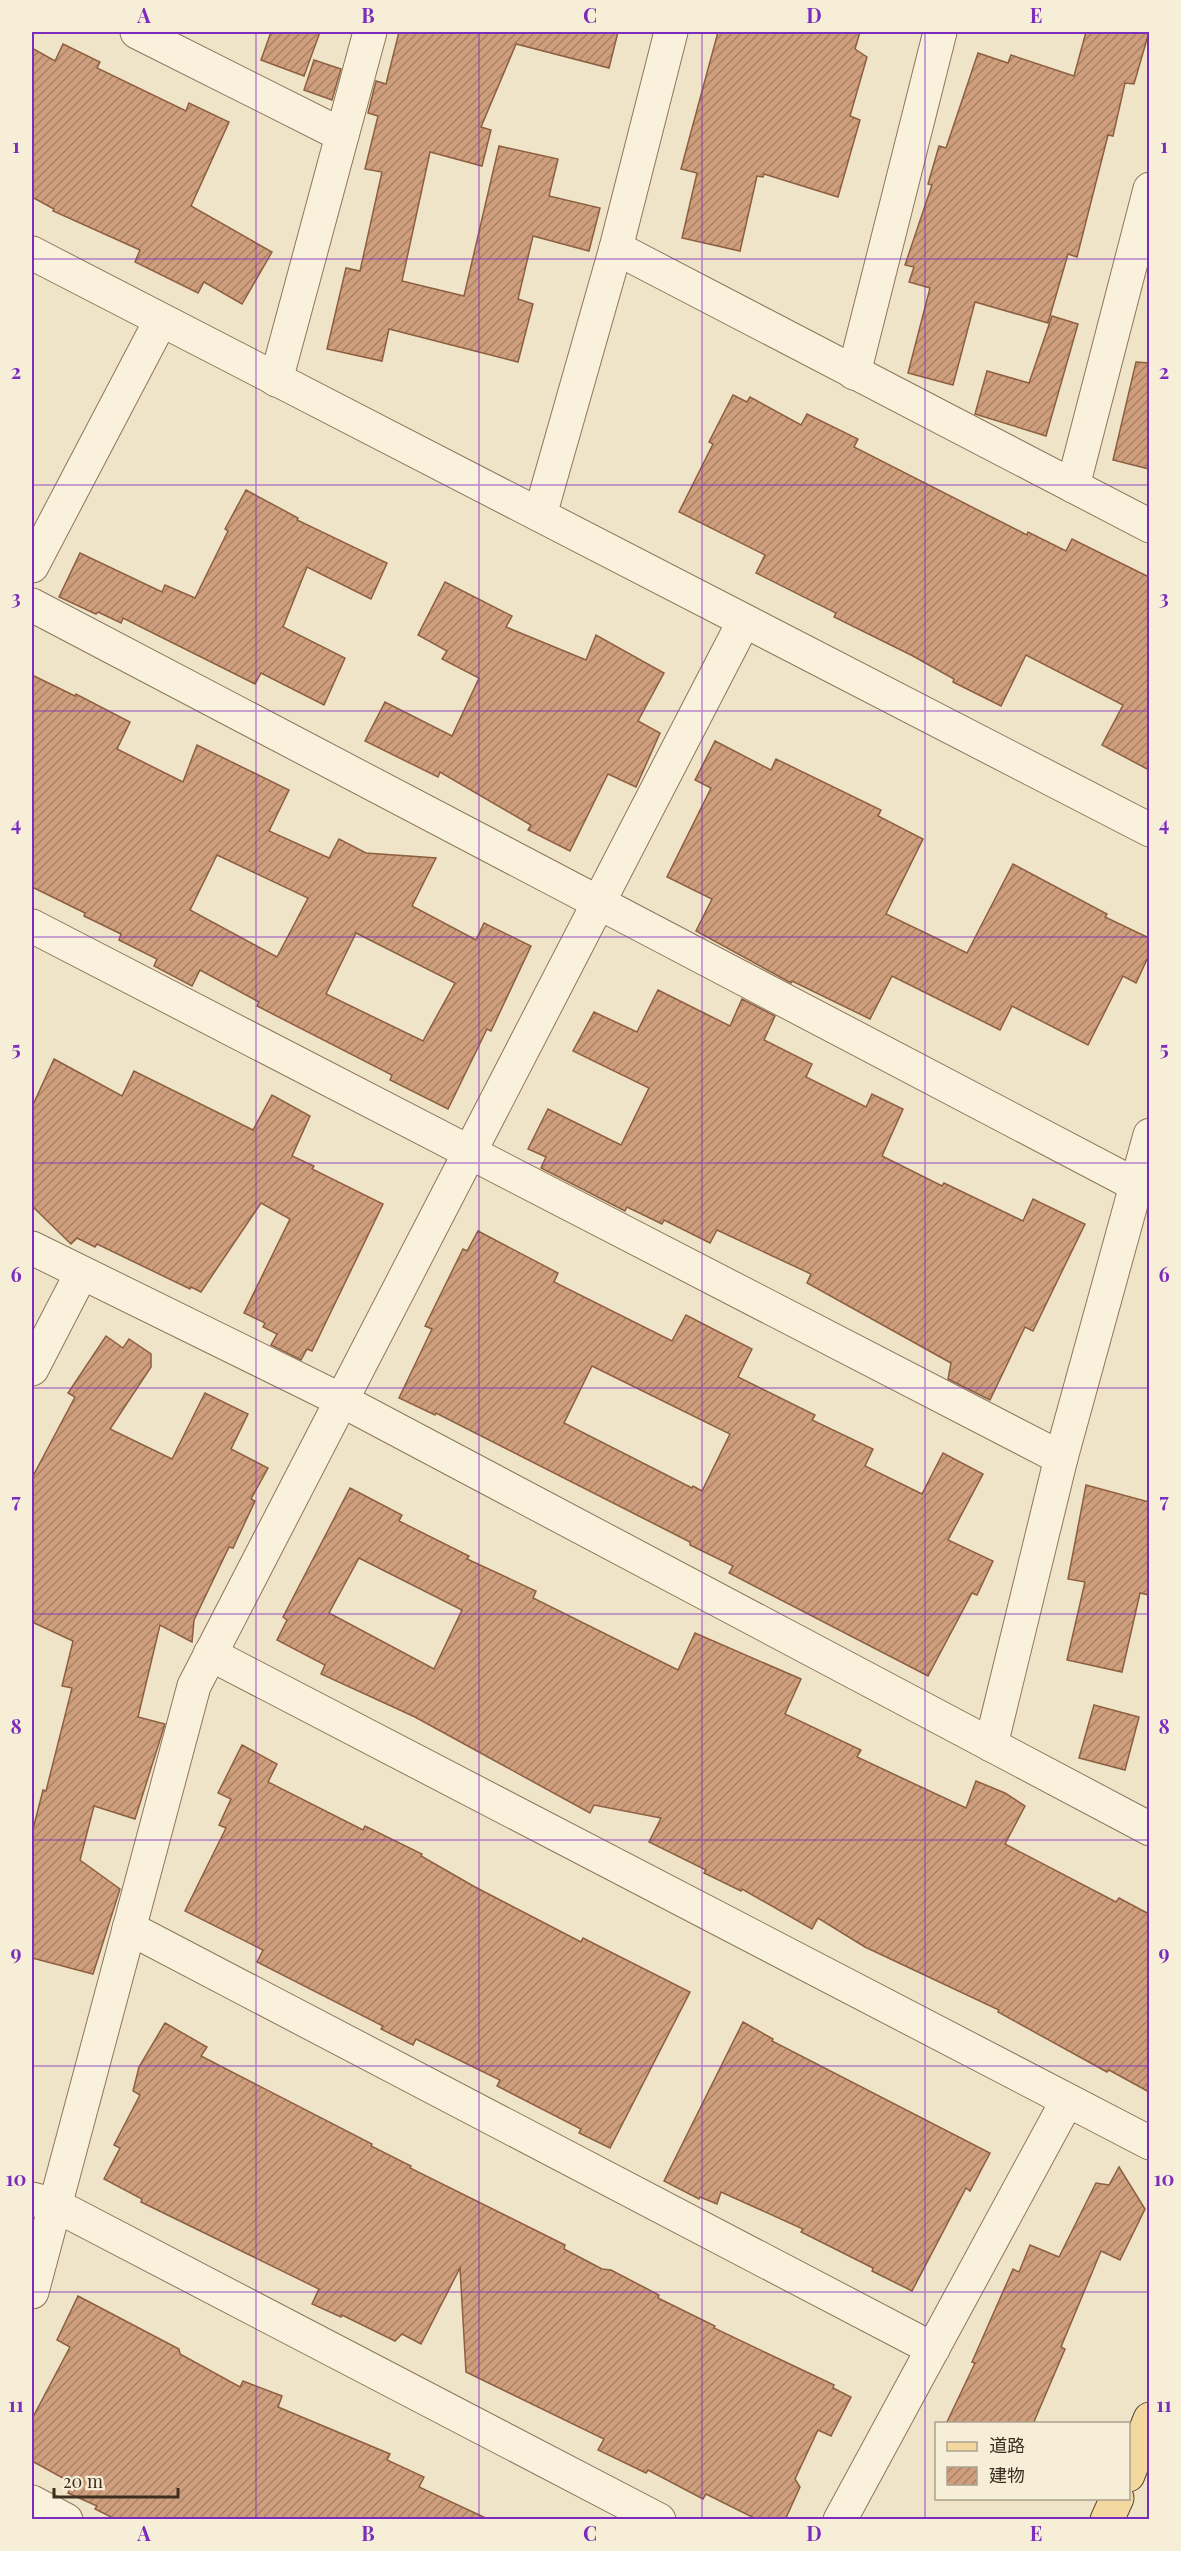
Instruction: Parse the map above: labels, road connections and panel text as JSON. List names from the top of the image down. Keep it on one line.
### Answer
{"legend":["道路","建物"],"scale_bar":"20 m","grid":{"columns":["A","B","C","D","E"],"rows":["1","2","3","4","5","6","7","8","9","10","11"]}}
